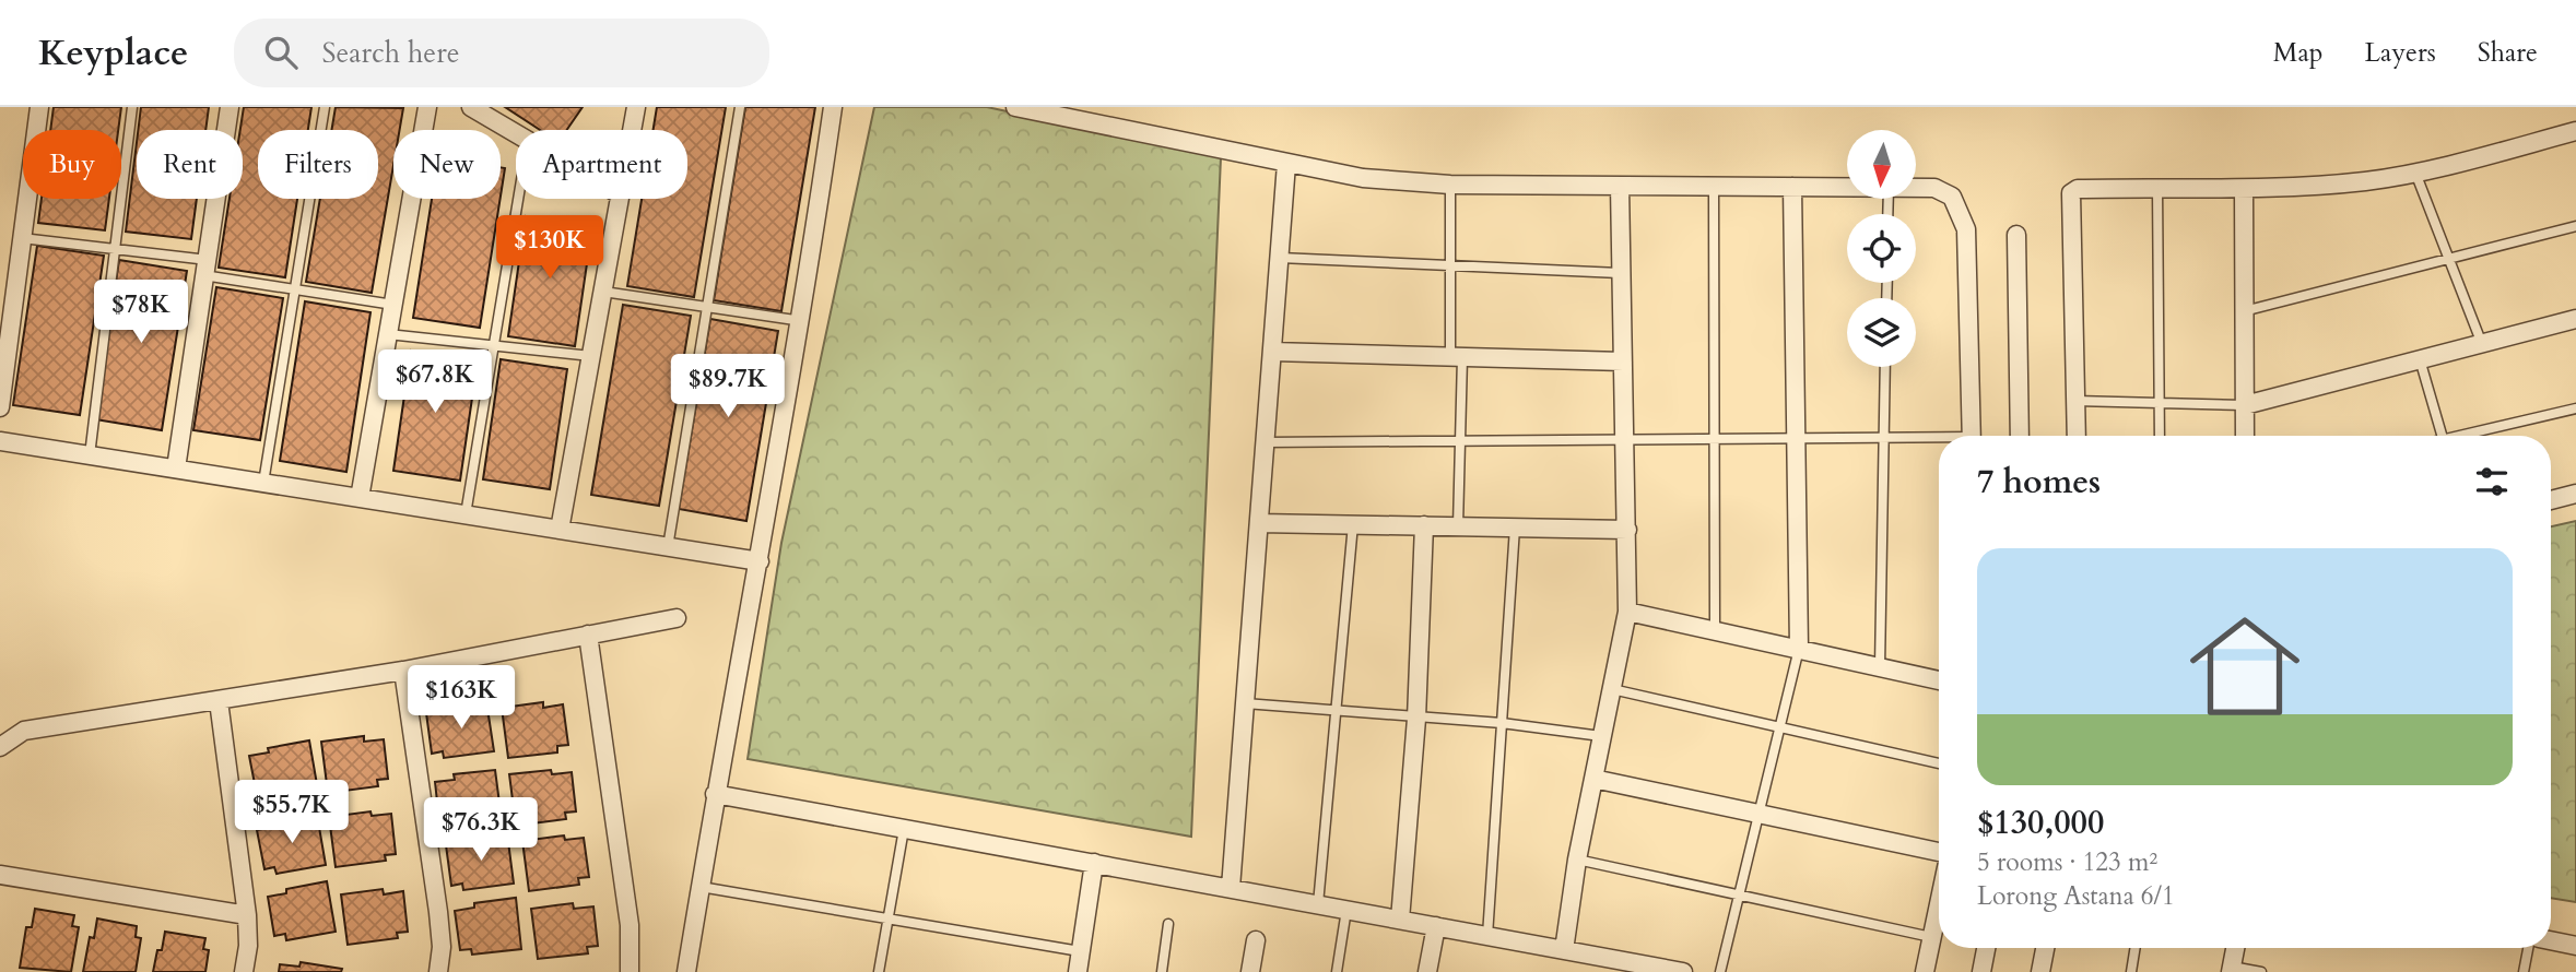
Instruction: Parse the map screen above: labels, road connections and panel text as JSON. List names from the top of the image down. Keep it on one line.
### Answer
{"north":"bottom","page":{"header":"Keyplace","search":"Search here","nav":["Map","Layers","Share"],"chip":["Buy","Rent","Filters","New","Apartment"],"price":["$130K","$78K","$67.8K","$89.7K","$163K","$55.7K","$76.3K"],"heading":"7 homes","list":[{"name":"$130,000","note":"5 rooms · 123 m² · Lorong Astana 6/1"}]}}
